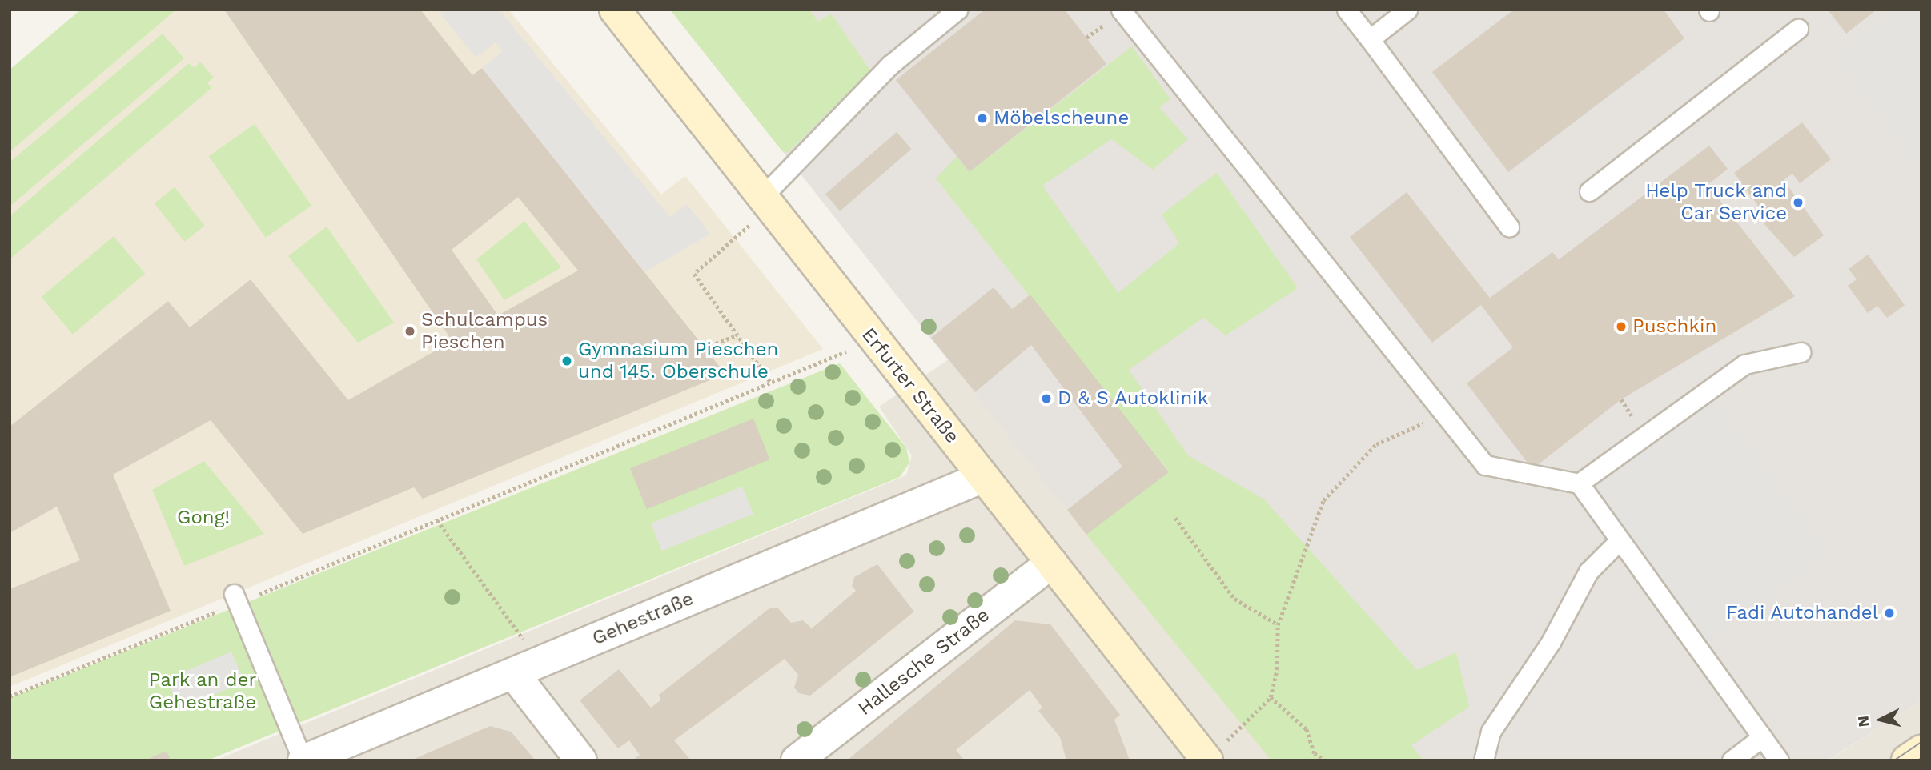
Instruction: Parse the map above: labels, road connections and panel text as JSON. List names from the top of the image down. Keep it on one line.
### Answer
{"streets":{"street":["Erfurter Straße","Gehestraße","Hallesche Straße"]},"crossings":[["Erfurter Straße","Gehestraße"],["Erfurter Straße","Hallesche Straße"]],"parks":["Gong!","Park an der Gehestraße"],"places":["Möbelscheune","Help Truck and Car Service","Puschkin","Schulcampus Pieschen","Gymnasium Pieschen und 145. Oberschule","D & S Autoklinik","Fadi Autohandel"],"north":"left"}
